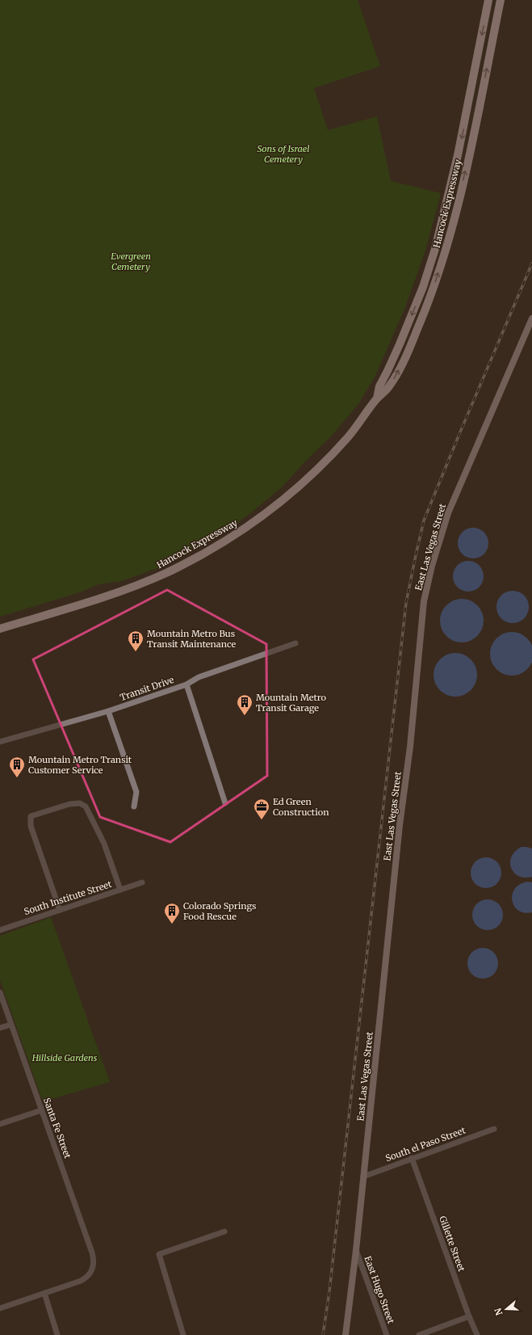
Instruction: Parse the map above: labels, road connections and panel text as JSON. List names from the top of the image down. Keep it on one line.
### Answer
{"streets":{"main road":["Hancock Expressway"],"street":["East Las Vegas Street","Transit Drive","South Institute Street","Santa Fe Street","South el Paso Street","Gillette Street","East Hugo Street"]},"crossings":[["East Las Vegas Street","South el Paso Street"],["East Las Vegas Street","East Hugo Street"],["South el Paso Street","Gillette Street"]],"parks":["Sons of Israel Cemetery","Evergreen Cemetery","Hillside Gardens"],"places":{"building":["Mountain Metro Bus Transit Maintenance","Mountain Metro Transit Garage","Mountain Metro Transit Customer Service","Colorado Springs Food Rescue"],"office":["Ed Green Construction"]},"north":"left"}
